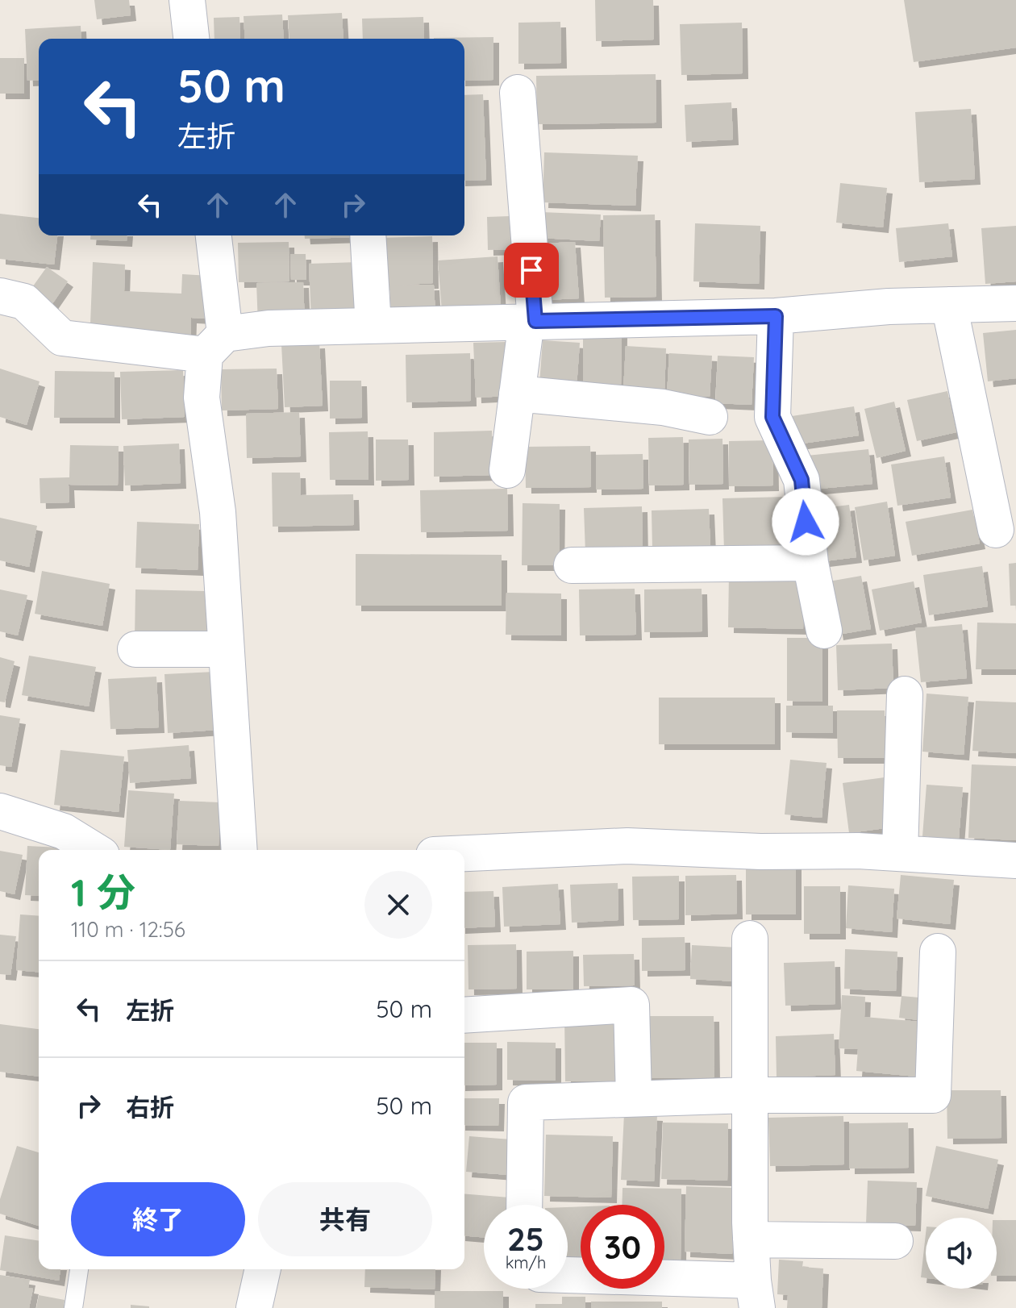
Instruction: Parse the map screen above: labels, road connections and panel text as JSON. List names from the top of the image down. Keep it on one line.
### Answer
{"page":{"turn":["50 m","左折"],"heading":["1 分","110 m · 12:56"],"list":[{"name":"左折","value":"50 m"},{"name":"右折","value":"50 m"}],"buttons":["終了","共有"],"speed":"25 km/h","limit":"30"}}
